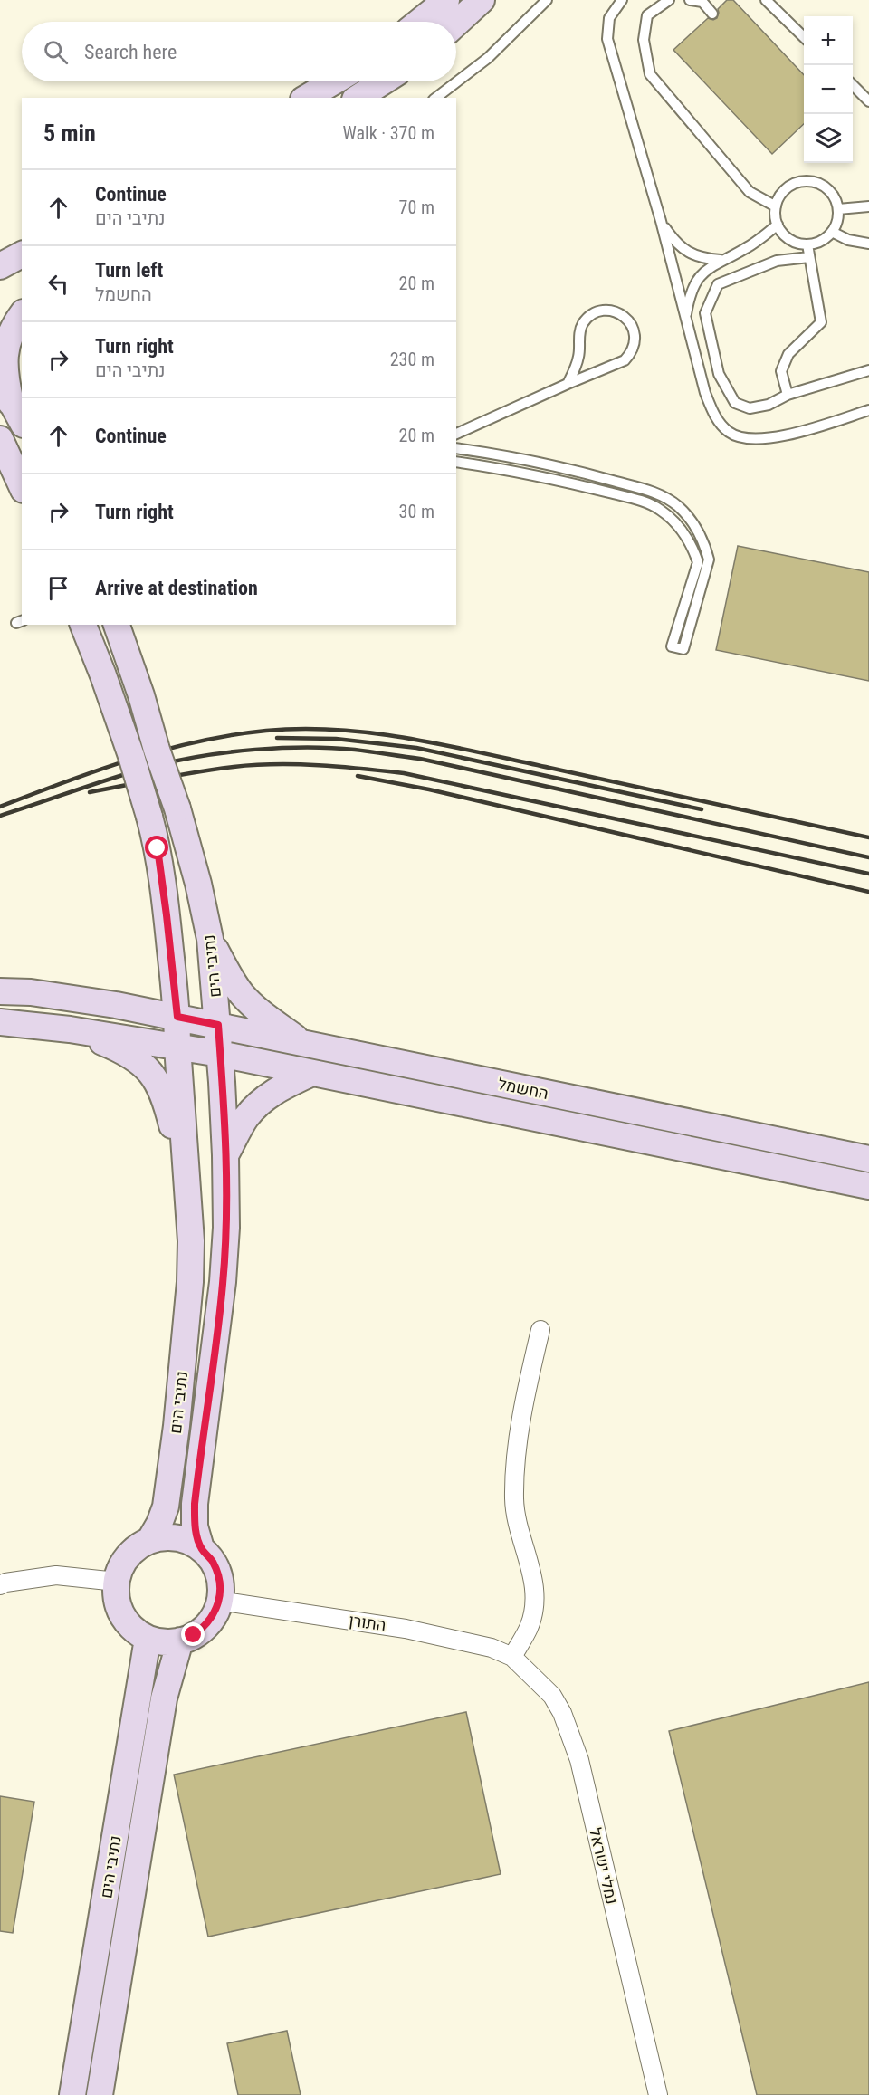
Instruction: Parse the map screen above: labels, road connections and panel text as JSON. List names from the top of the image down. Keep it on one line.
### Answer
{"streets":{"street":["נתיבי הים","החשמל","התורן","נמלי ישראל"]},"crossings":[["נתיבי הים","החשמל"],["נתיבי הים","התורן"],["התורן","נמלי ישראל"]],"page":{"map_buttons":["+","−"],"search":"Search here","heading":["5 min","Walk · 370 m"],"list":[["Continue","נתיבי הים","70 m"],["Turn left","החשמל","20 m"],["Turn right","נתיבי הים","230 m"],["Continue","20 m"],["Turn right","30 m"],"Arrive at destination"]}}
